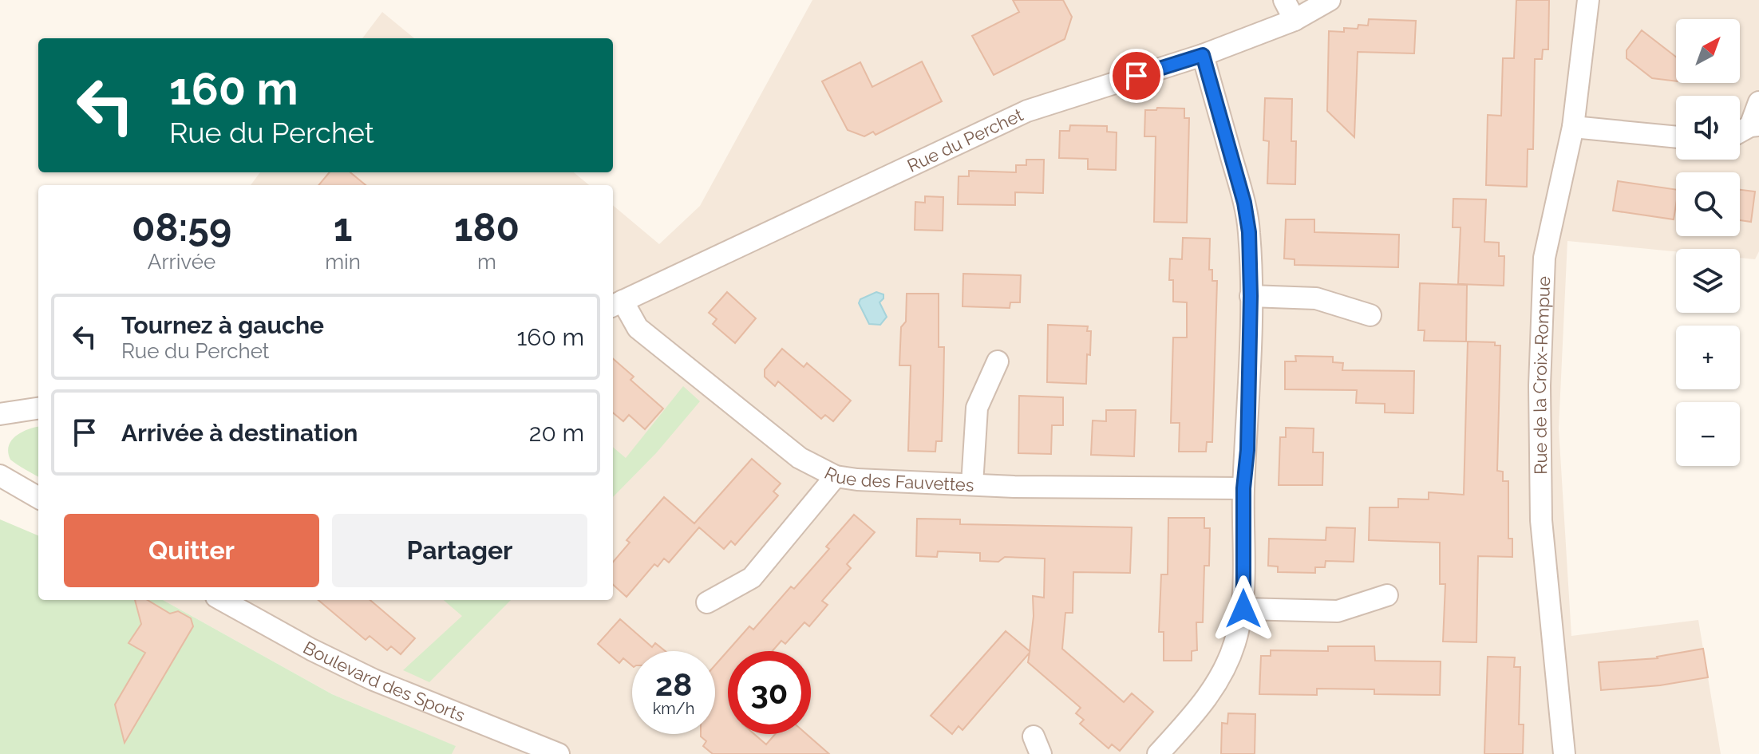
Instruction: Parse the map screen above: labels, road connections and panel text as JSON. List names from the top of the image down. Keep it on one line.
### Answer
{"streets":{"street":["Rue du Perchet","Rue de la Croix-Rompue","Rue des Fauvettes","Boulevard des Sports"]},"crossings":[["Rue du Perchet","Rue des Fauvettes"]],"north":"top right","page":{"map_buttons":["+","−"],"turn":["160 m","Rue du Perchet"],"eta":["08:59","Arrivée","1","min","180","m"],"list":[{"name":"Tournez à gauche","note":"Rue du Perchet","value":"160 m"},{"name":"Arrivée à destination","value":"20 m"}],"buttons":["Quitter","Partager"],"speed":"28 km/h","limit":"30"}}
